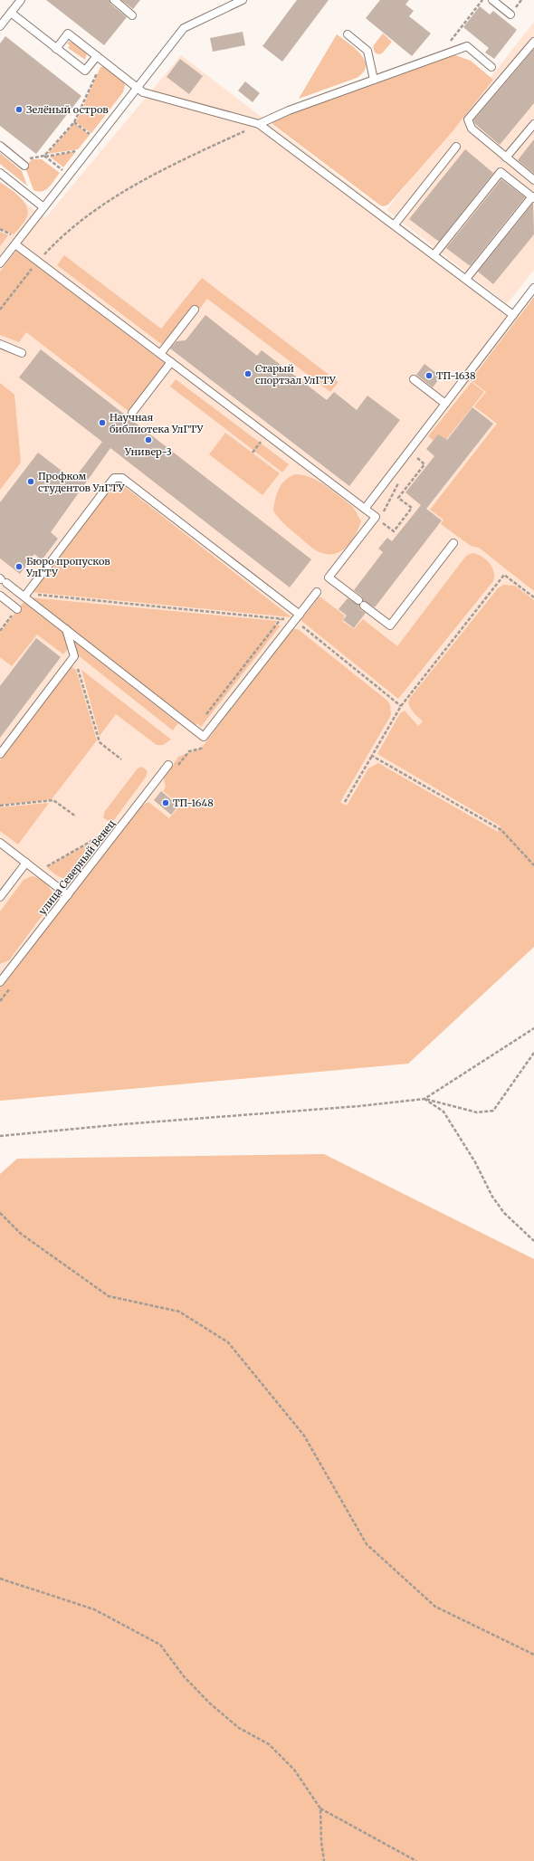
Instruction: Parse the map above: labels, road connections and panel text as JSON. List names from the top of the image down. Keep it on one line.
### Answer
{"streets":{"lane":["улица Северный Венец"]},"places":["Зелёный остров","Старый спортзал УлГТУ","ТП-1638","Научная библиотека УлГТУ","Универ-3","Профком студентов УлГТУ","Бюро пропусков УлГТУ","ТП-1648"]}
